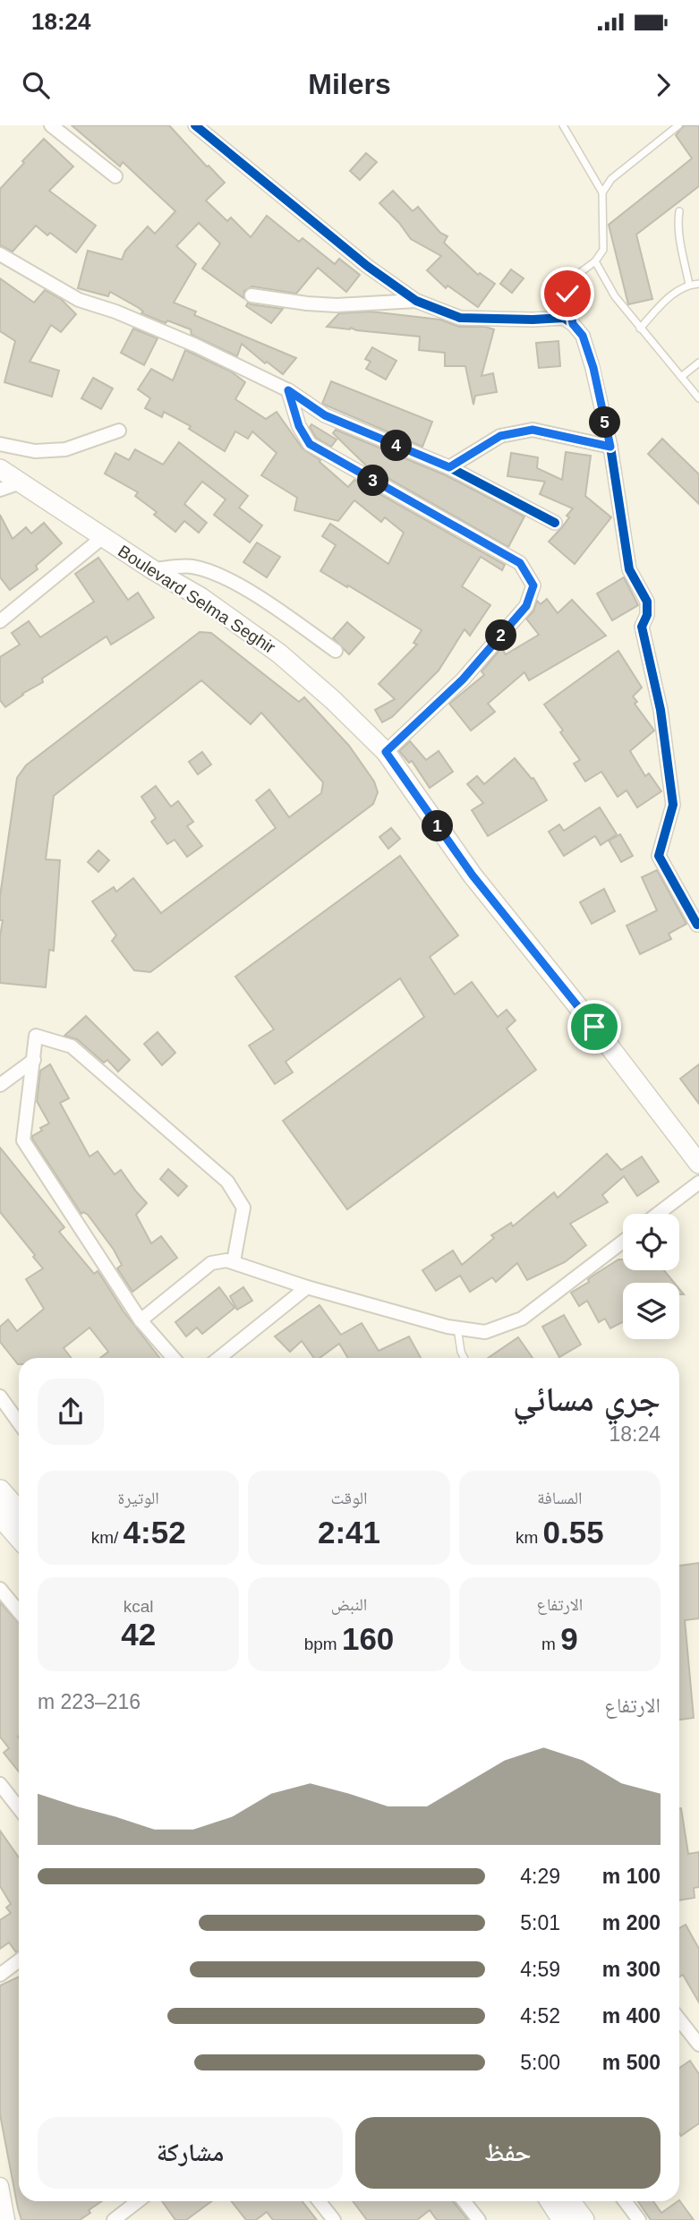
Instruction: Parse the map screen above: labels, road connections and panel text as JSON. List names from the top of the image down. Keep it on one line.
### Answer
{"streets":{"main road":["Boulevard Selma Seghir"]},"page":{"status":"18:24","header":"Milers","pins":["5","4","3","2","1"],"heading":["جري مسائي","18:24"],"stats":[["المسافة","0.55 km"],["الوقت","2:41"],["الوتيرة","4:52 /km"],["الارتفاع","9 m"],["النبض","160 bpm"],["kcal","42"]],"chart":["الارتفاع","216–223 m"],"list":[{"name":"100 m","note":"4:29"},{"name":"200 m","note":"5:01"},{"name":"300 m","note":"4:59"},{"name":"400 m","note":"4:52"},{"name":"500 m","note":"5:00"}],"buttons":["حفظ","مشاركة"]}}
